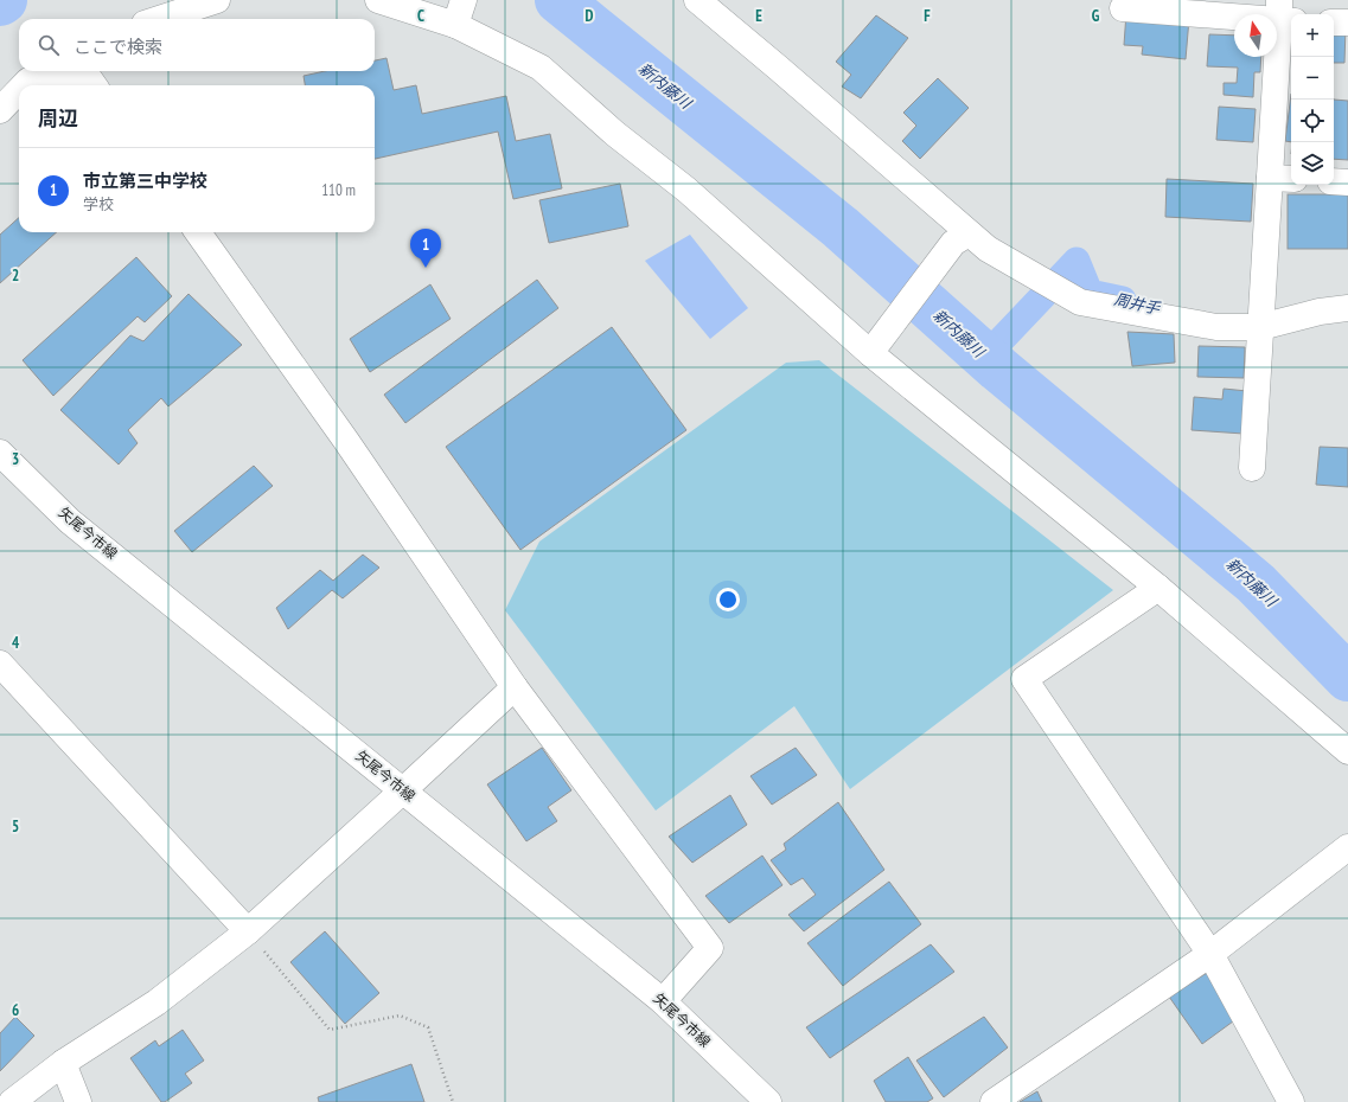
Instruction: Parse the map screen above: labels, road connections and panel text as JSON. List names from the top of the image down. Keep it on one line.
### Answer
{"streets":{"street":["矢尾今市線"]},"water":["新内藤川","周井手"],"north":"top","page":{"map_buttons":["+","−"],"search":"ここで検索","heading":"周辺","list":[{"mark":"1","name":"市立第三中学校","note":"学校","value":"110 m"}],"pins":"1"},"grid":{"columns":["C","D","E","F","G"],"rows":["2","3","4","5","6"]}}
